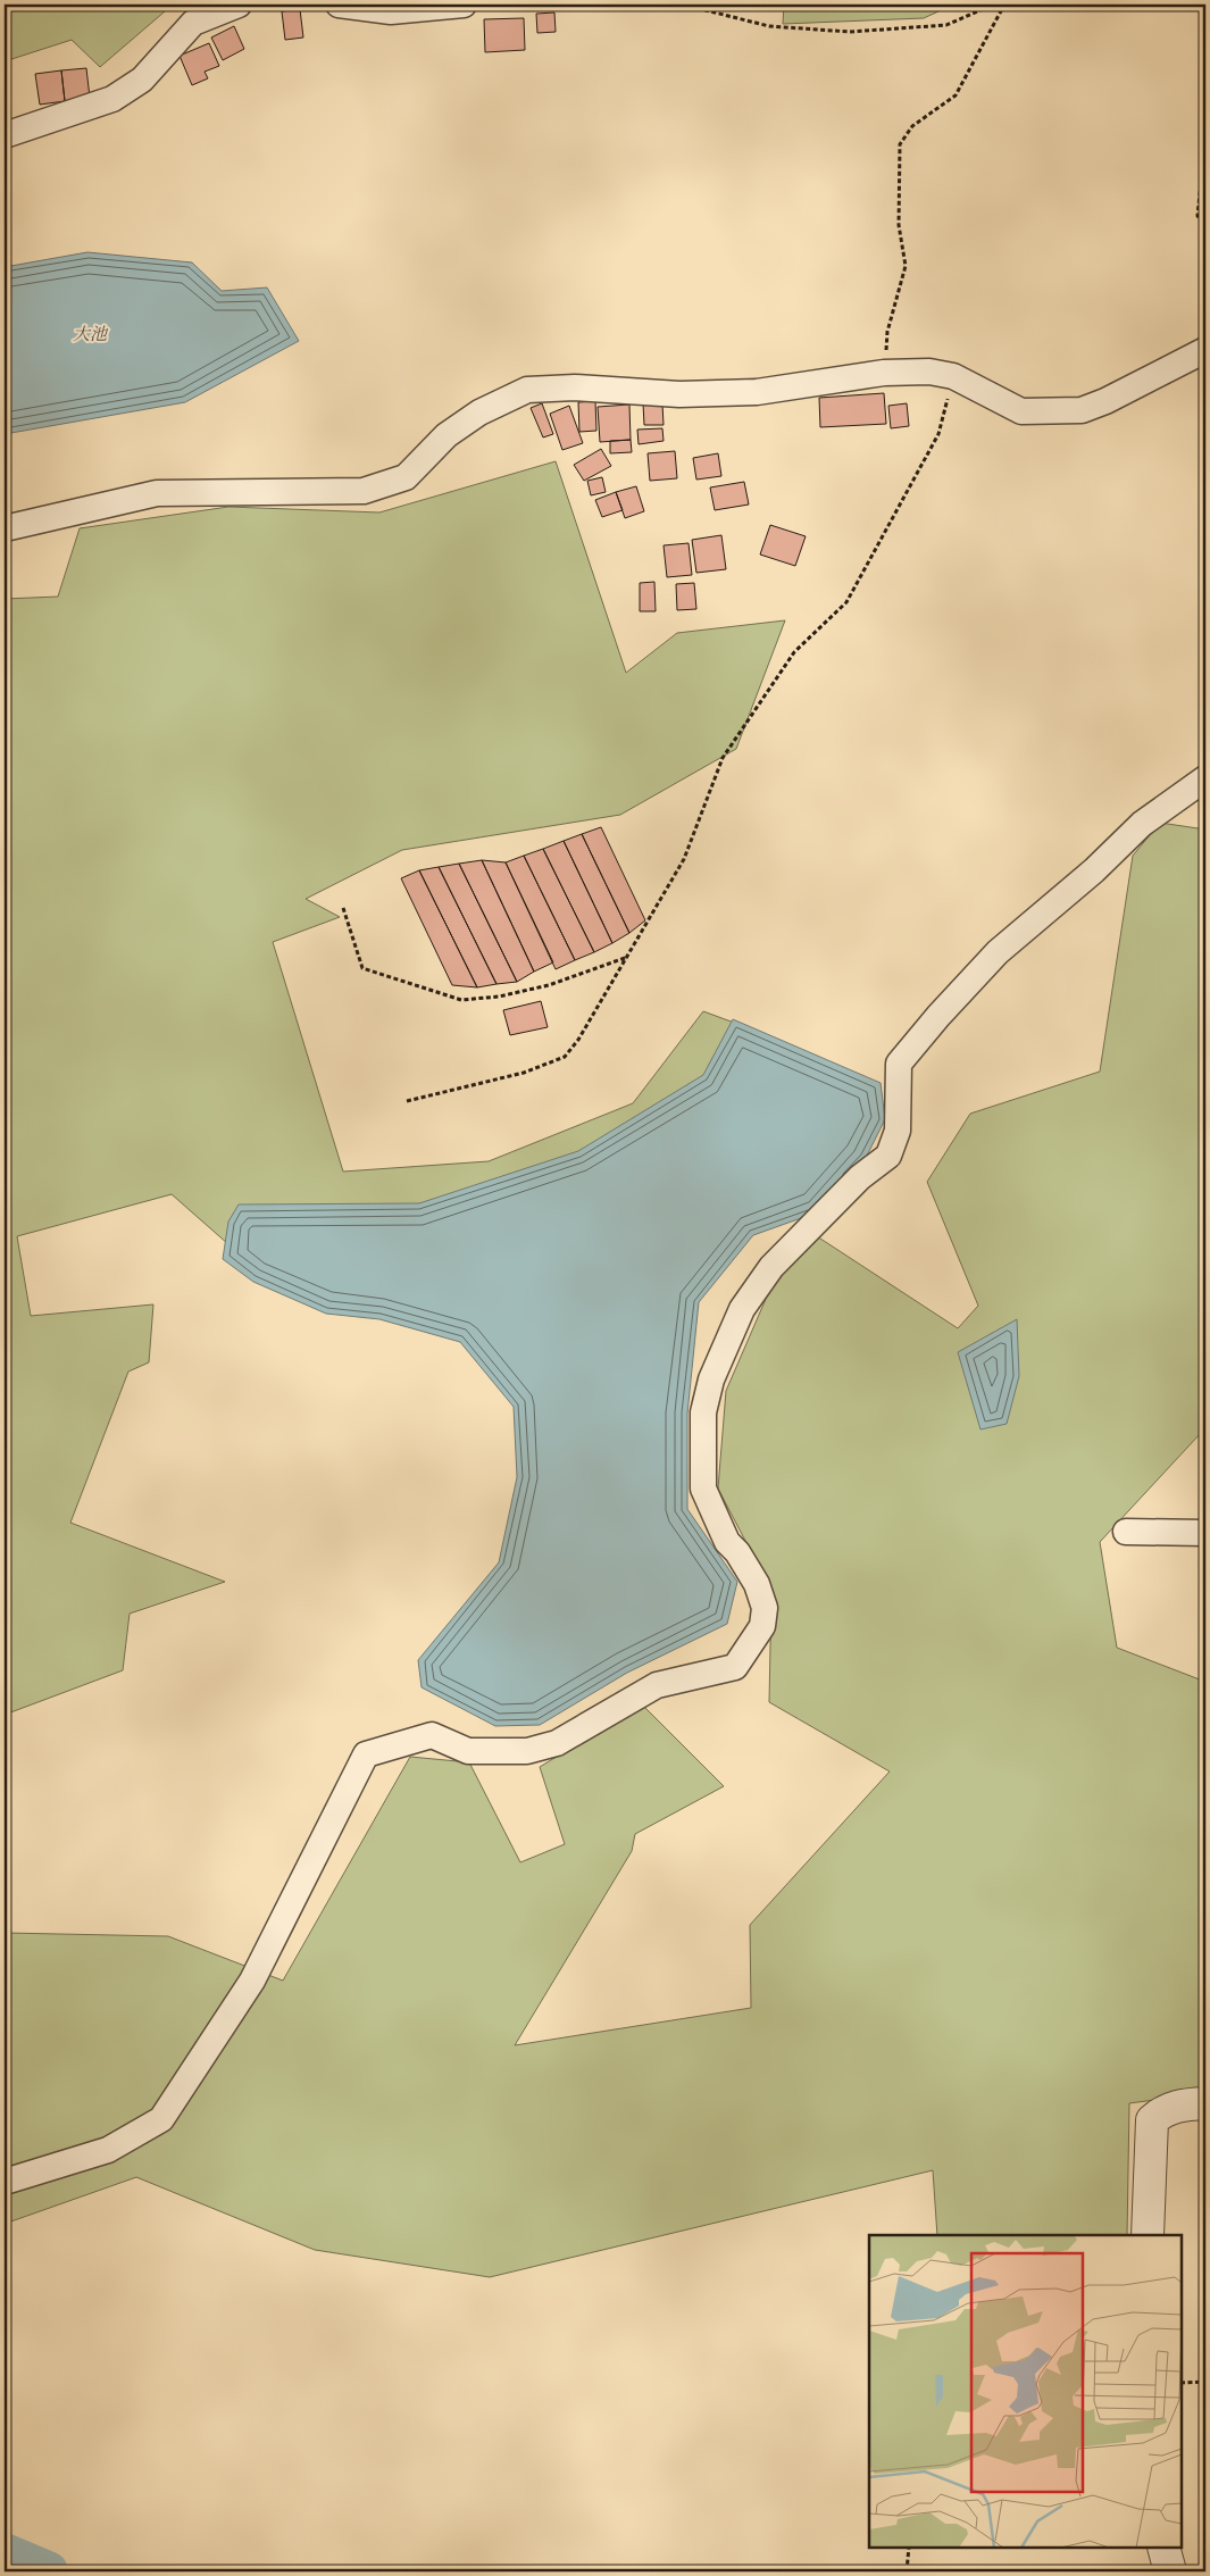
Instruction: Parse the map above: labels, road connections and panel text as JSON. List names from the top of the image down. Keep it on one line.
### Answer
{"water":["大池"]}
